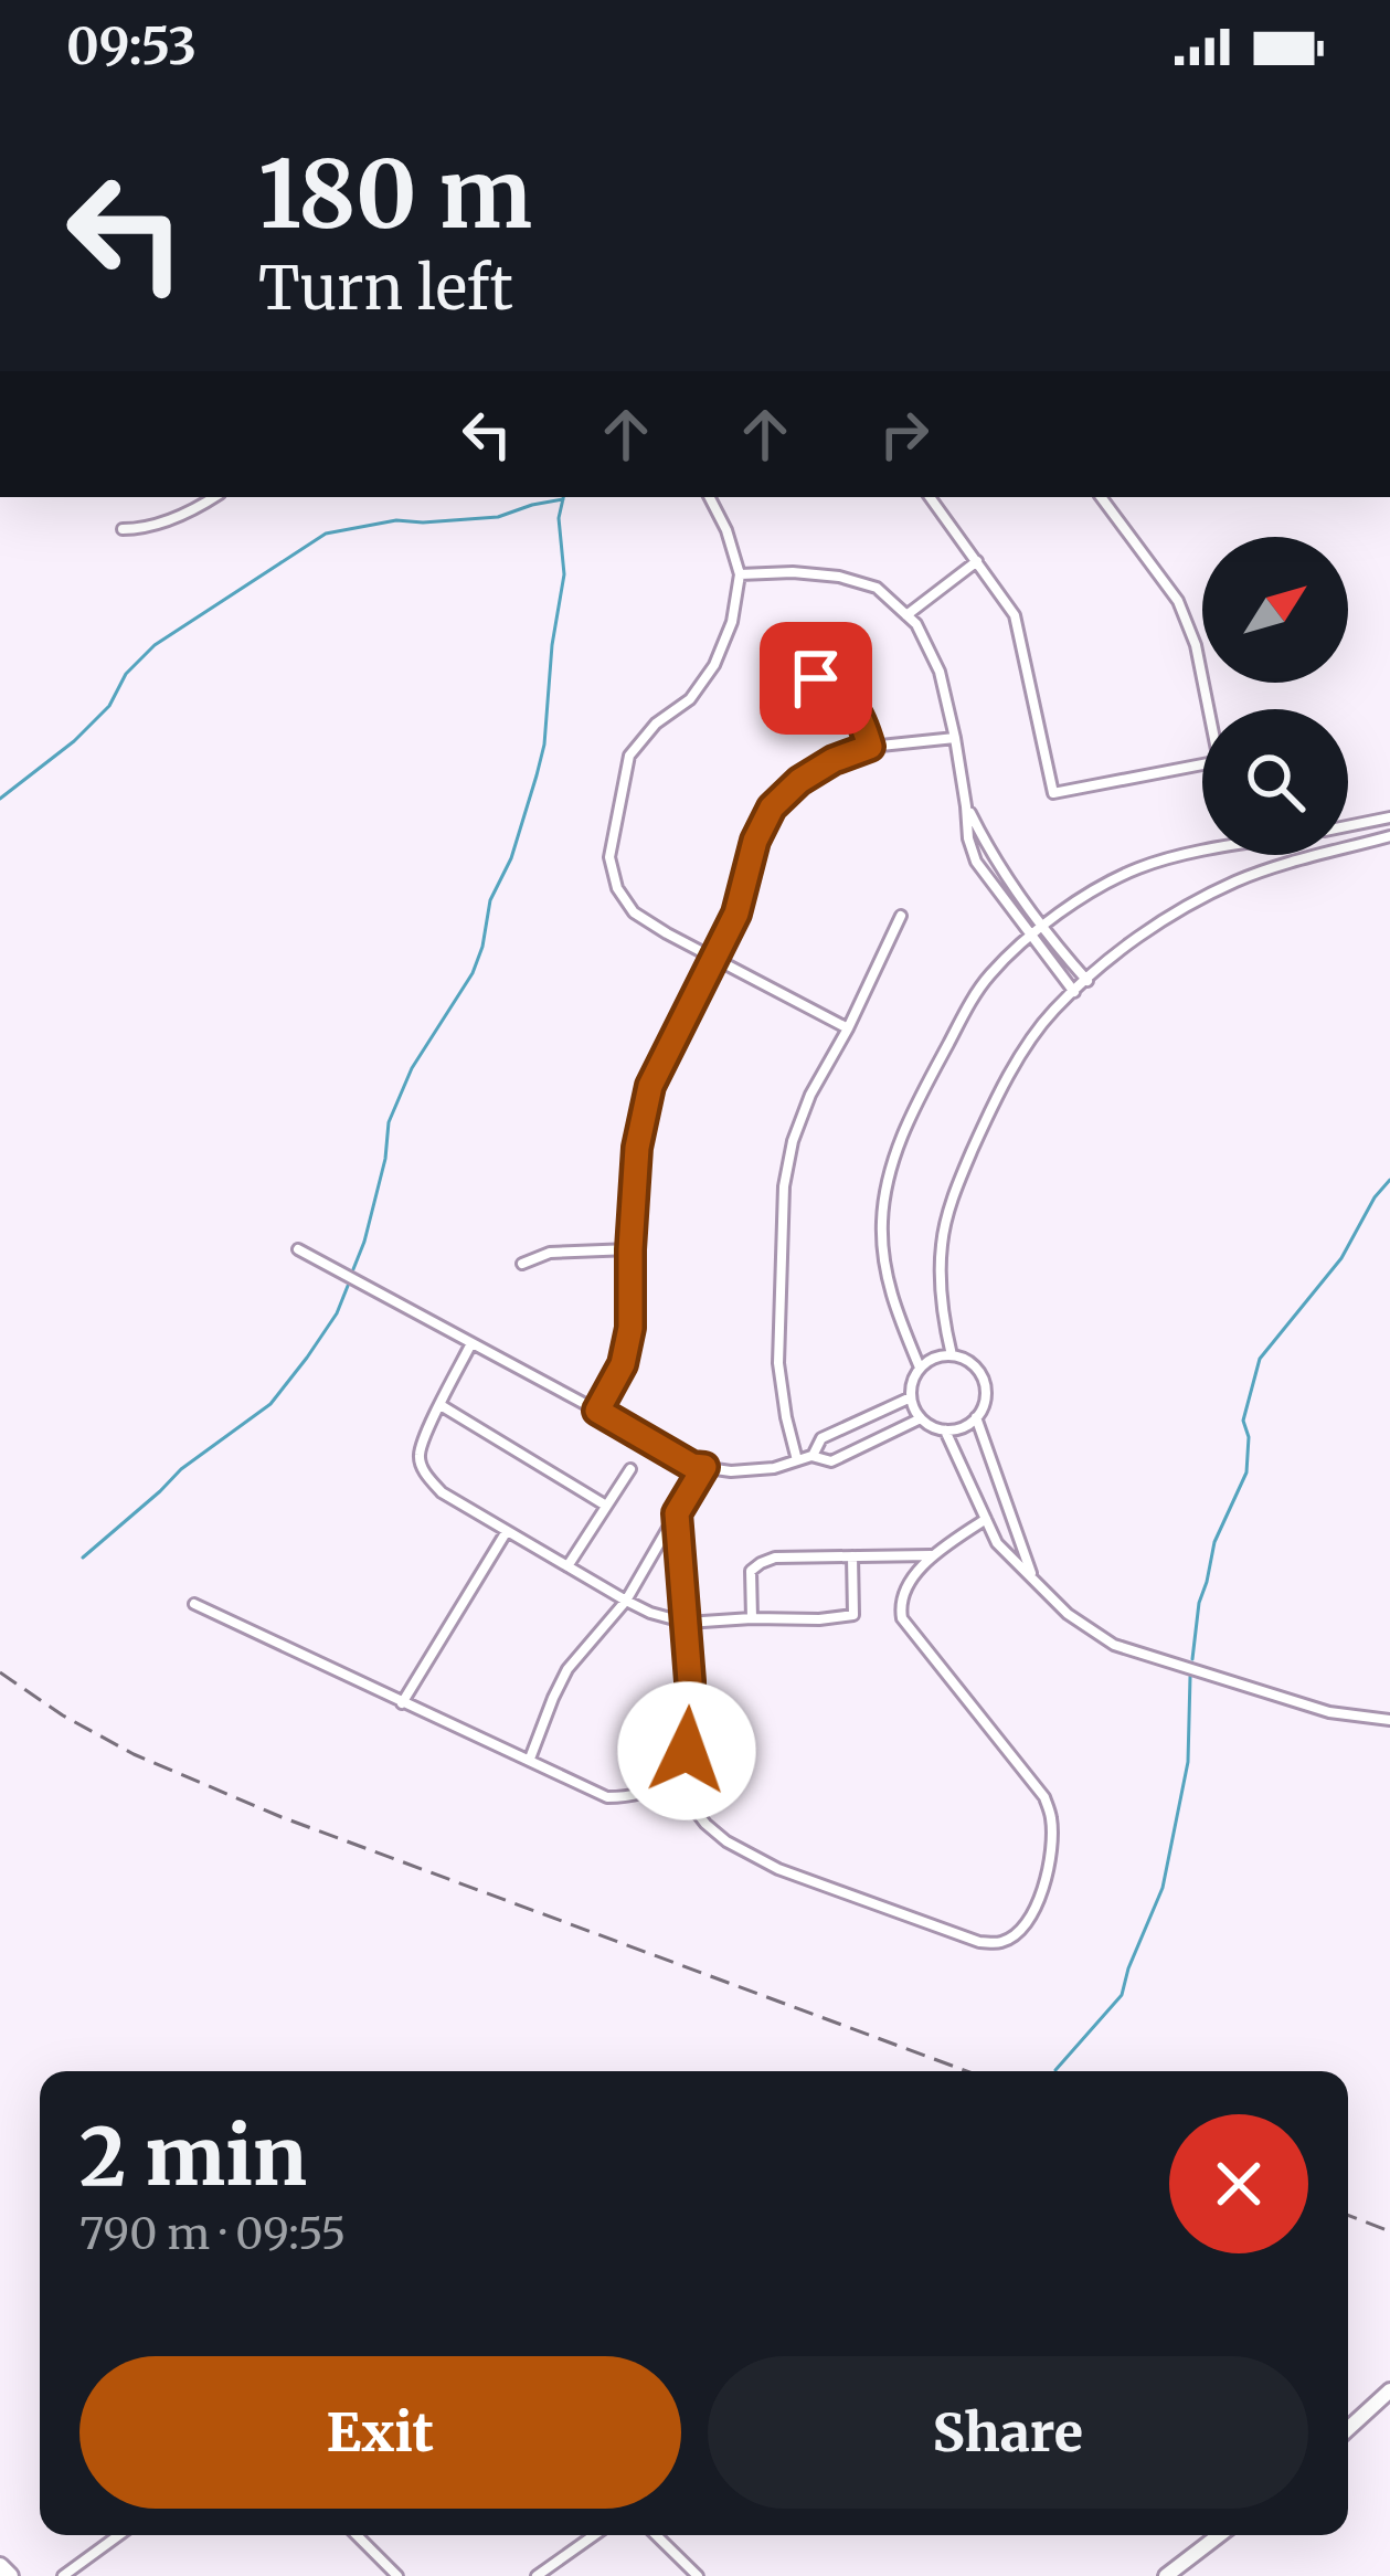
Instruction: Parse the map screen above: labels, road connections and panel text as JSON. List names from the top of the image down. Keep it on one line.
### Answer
{"north":"top right","page":{"status":"09:53","turn":["180 m","Turn left"],"heading":["2 min","790 m · 09:55"],"buttons":["Exit","Share"]}}
